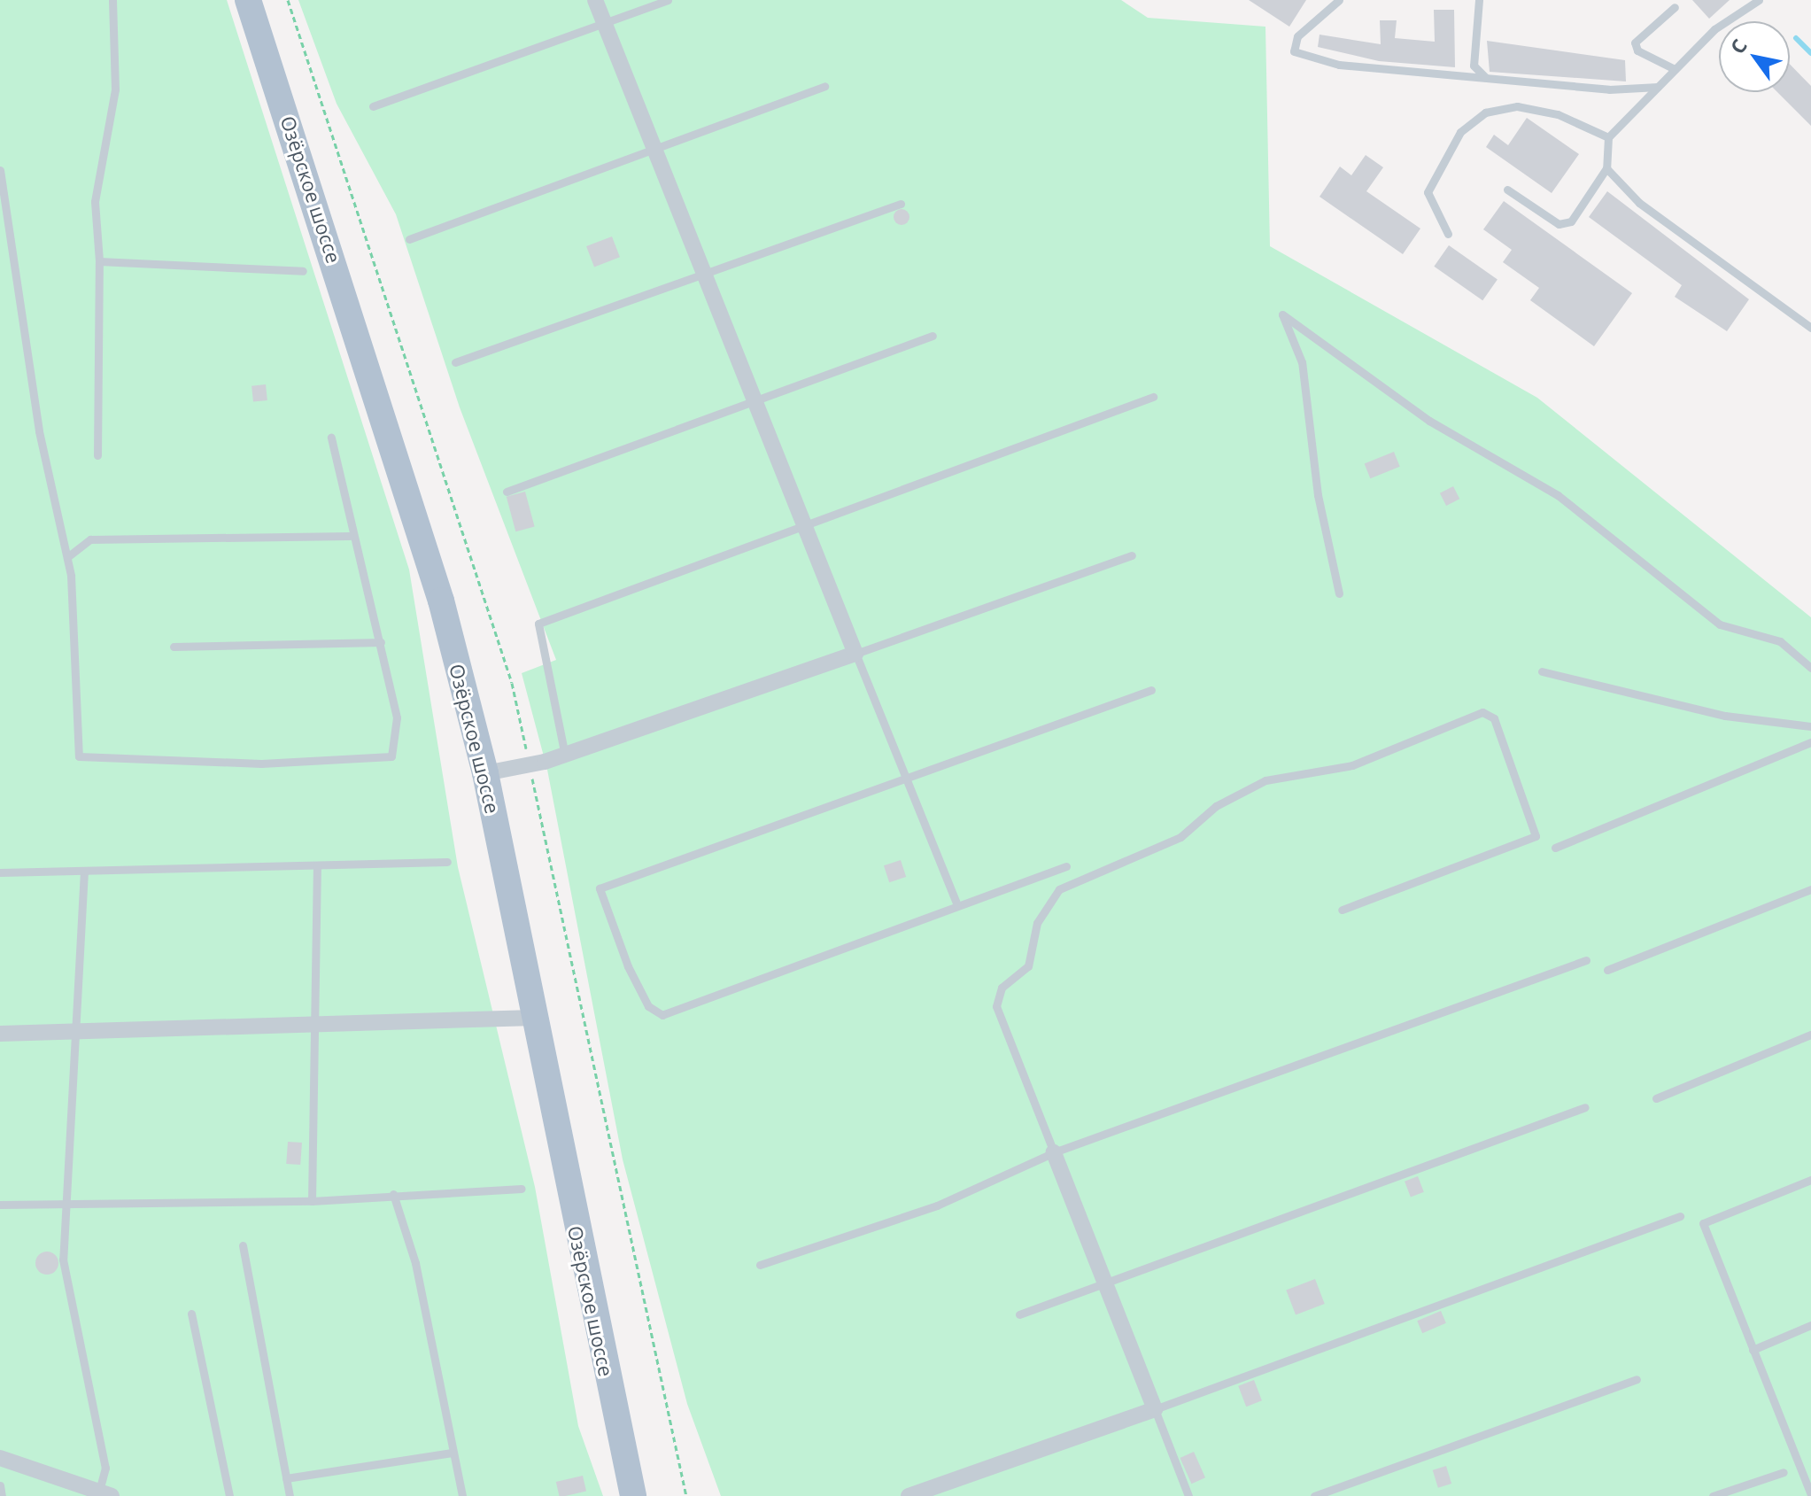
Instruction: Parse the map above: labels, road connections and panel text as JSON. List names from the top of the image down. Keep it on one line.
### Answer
{"streets":{"main road":["Озёрское шоссе"]},"north":"top left"}
